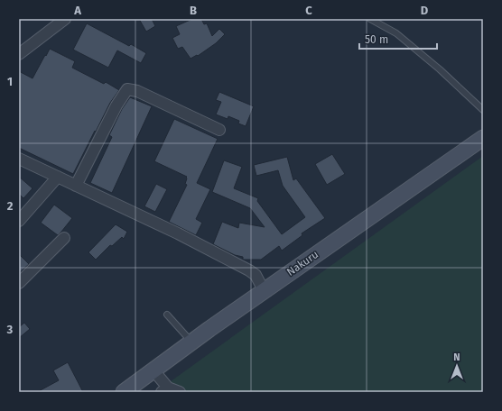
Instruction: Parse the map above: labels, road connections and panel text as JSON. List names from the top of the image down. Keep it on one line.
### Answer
{"streets":{"main road":["Nakuru"]},"scale_bar":"50 m","north":"top","grid":{"columns":["A","B","C","D"],"rows":["1","2","3"]}}
